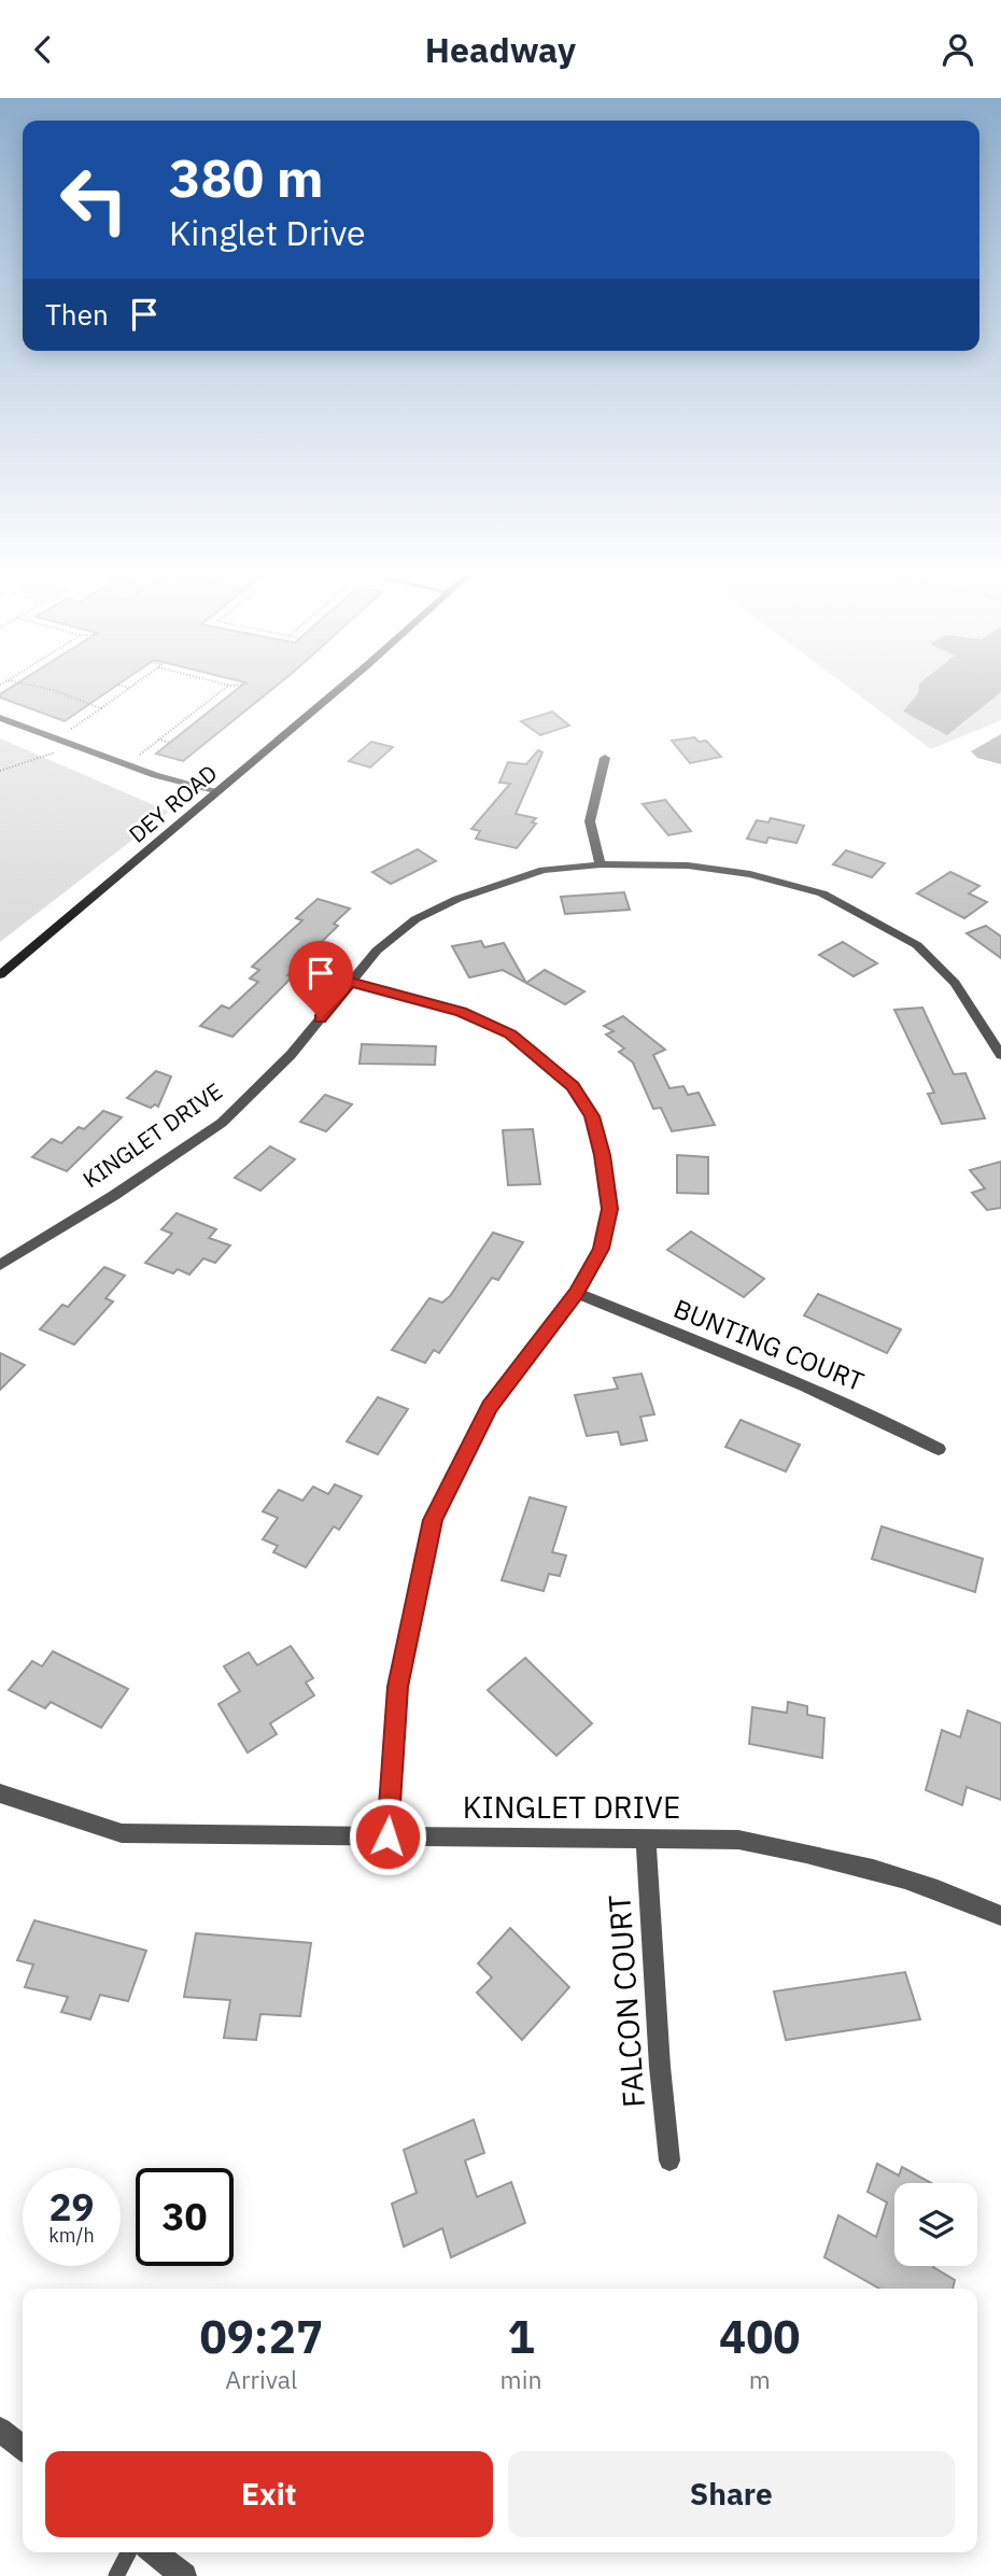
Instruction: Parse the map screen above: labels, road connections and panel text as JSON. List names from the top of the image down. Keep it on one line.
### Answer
{"streets":{"main road":["DEY ROAD"],"street":["KINGLET DRIVE","BUNTING COURT","FALCON COURT"]},"crossings":[["KINGLET DRIVE","FALCON COURT"]],"page":{"header":"Headway","turn":["380 m","Kinglet Drive"],"then":"Then","speed":"29 km/h","limit":"30","eta":["09:27","Arrival","1","min","400","m"],"buttons":["Exit","Share"]}}
